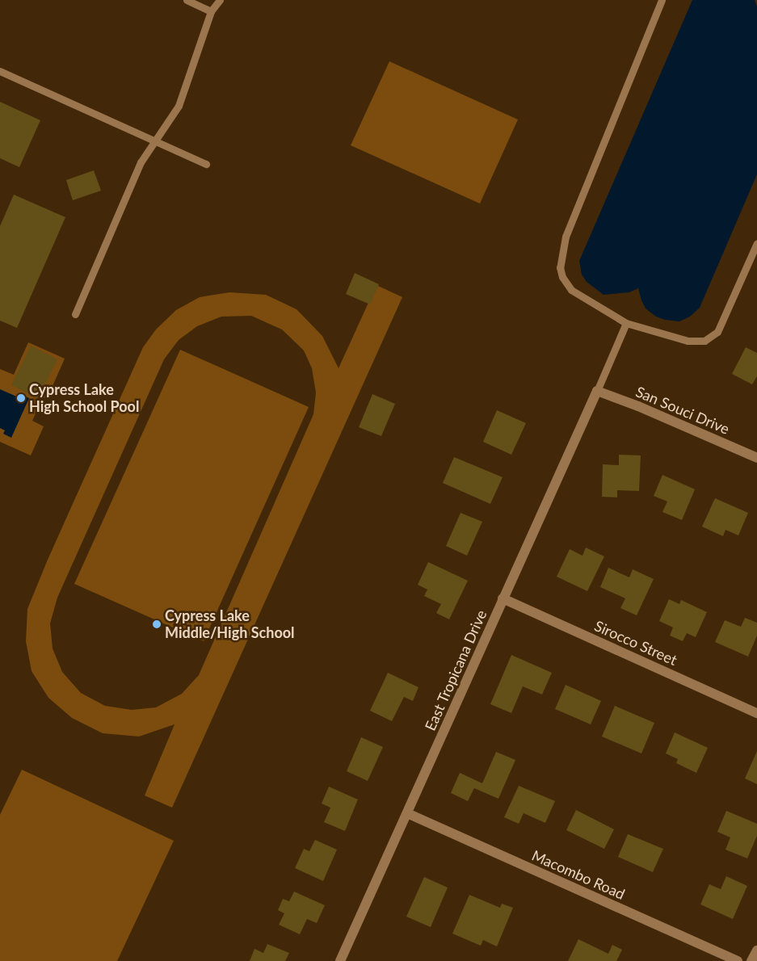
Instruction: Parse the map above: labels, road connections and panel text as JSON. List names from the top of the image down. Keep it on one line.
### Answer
{"streets":{"street":["San Souci Drive","Sirocco Street","East Tropicana Drive","Macombo Road"]},"crossings":[["San Souci Drive","East Tropicana Drive"],["Sirocco Street","East Tropicana Drive"],["East Tropicana Drive","Macombo Road"]],"places":["Cypress Lake High School Pool","Cypress Lake Middle/High School"]}
